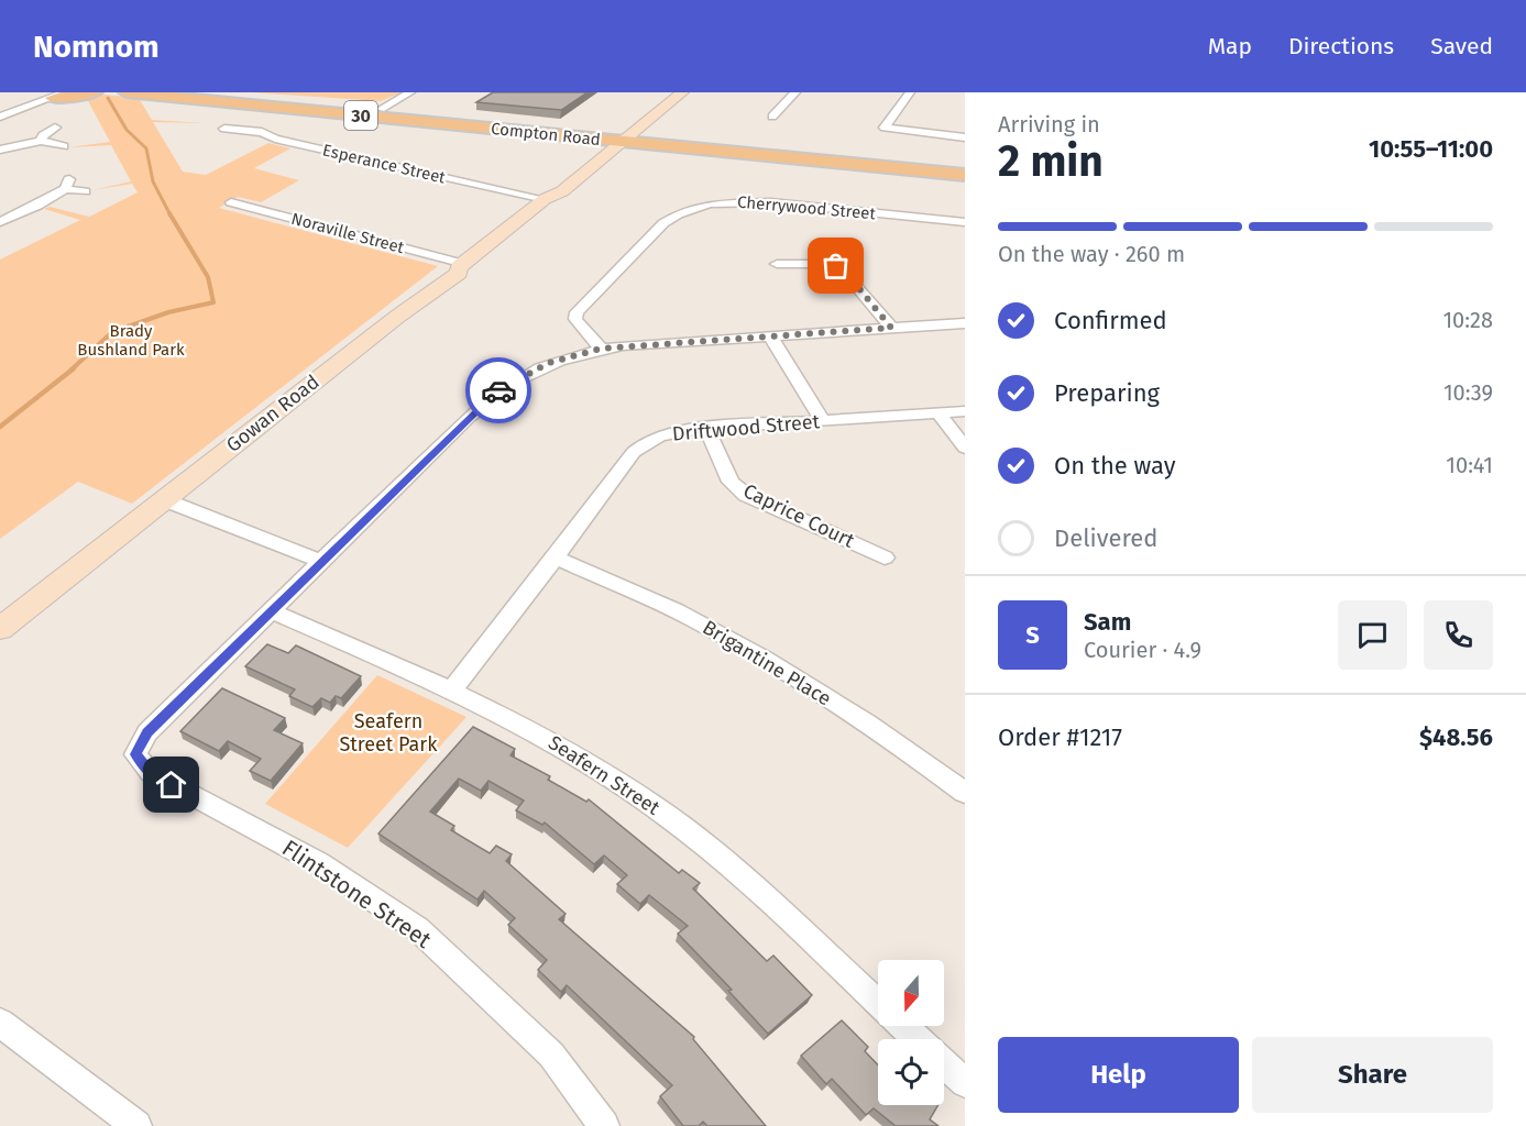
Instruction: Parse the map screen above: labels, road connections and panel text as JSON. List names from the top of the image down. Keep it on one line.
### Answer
{"streets":{"main road":["30","Compton Road","Gowan Road"],"street":["Esperance Street","Cherrywood Street","Noraville Street","Driftwood Street","Caprice Court","Brigantine Place","Seafern Street","Flintstone Street"]},"crossings":[["Compton Road","Gowan Road"],["Esperance Street","Gowan Road"],["Noraville Street","Gowan Road"],["Driftwood Street","Caprice Court"],["Driftwood Street","Brigantine Place"],["Driftwood Street","Seafern Street"],["Seafern Street","Flintstone Street"]],"parks":["Brady Bushland Park","Seafern Street Park"],"north":"bottom","page":{"header":"Nomnom","nav":["Map","Directions","Saved"],"heading":["2 min","Arriving in","10:55–11:00"],"panel":["Sam","Courier · 4.9","Order #1217","$48.56"],"bar":"On the way · 260 m","list":[["Confirmed","10:28"],["Preparing","10:39"],["On the way","10:41"],"Delivered"],"round":"S","buttons":["Help","Share"]}}
